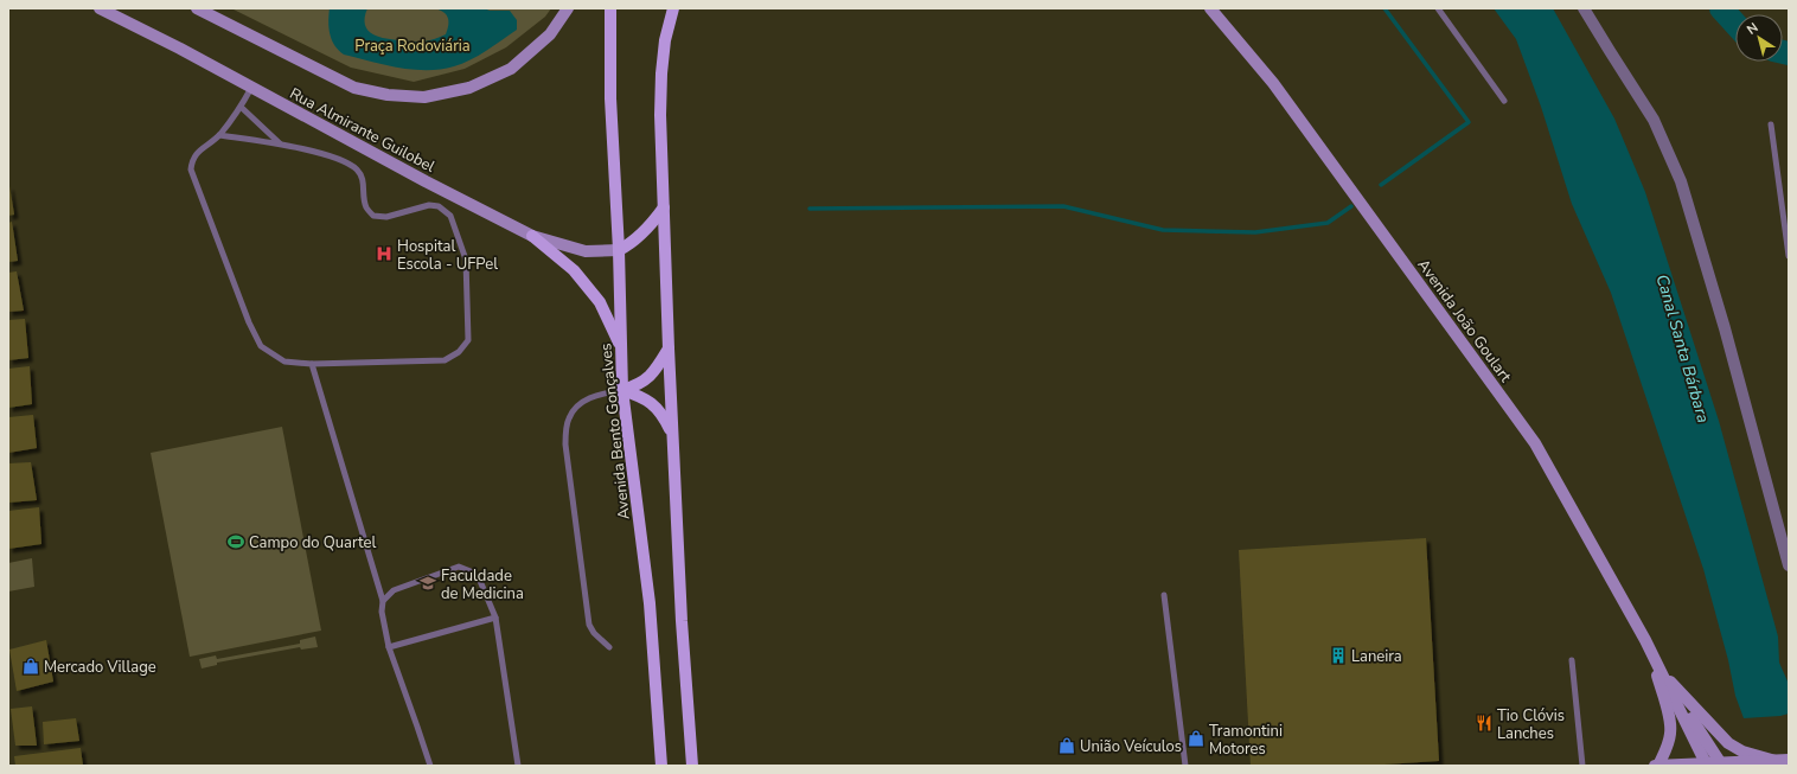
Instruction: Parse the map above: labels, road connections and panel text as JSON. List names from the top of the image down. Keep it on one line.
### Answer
{"streets":{"main road":["Rua Almirante Guilobel","Avenida João Goulart","Avenida Bento Gonçalves"]},"crossings":[["Rua Almirante Guilobel","Avenida Bento Gonçalves"]],"water":["Canal Santa Bárbara"],"parks":["Praça Rodoviária"],"places":{"hospital":["Hospital Escola - UFPel"],"sports":["Campo do Quartel"],"school or university":["Faculdade de Medicina"],"building":["Laneira"],"shop":["Mercado Village","Tramontini Motores","União Veículos"],"restaurant":["Tio Clóvis Lanches"]},"north":"top left"}
